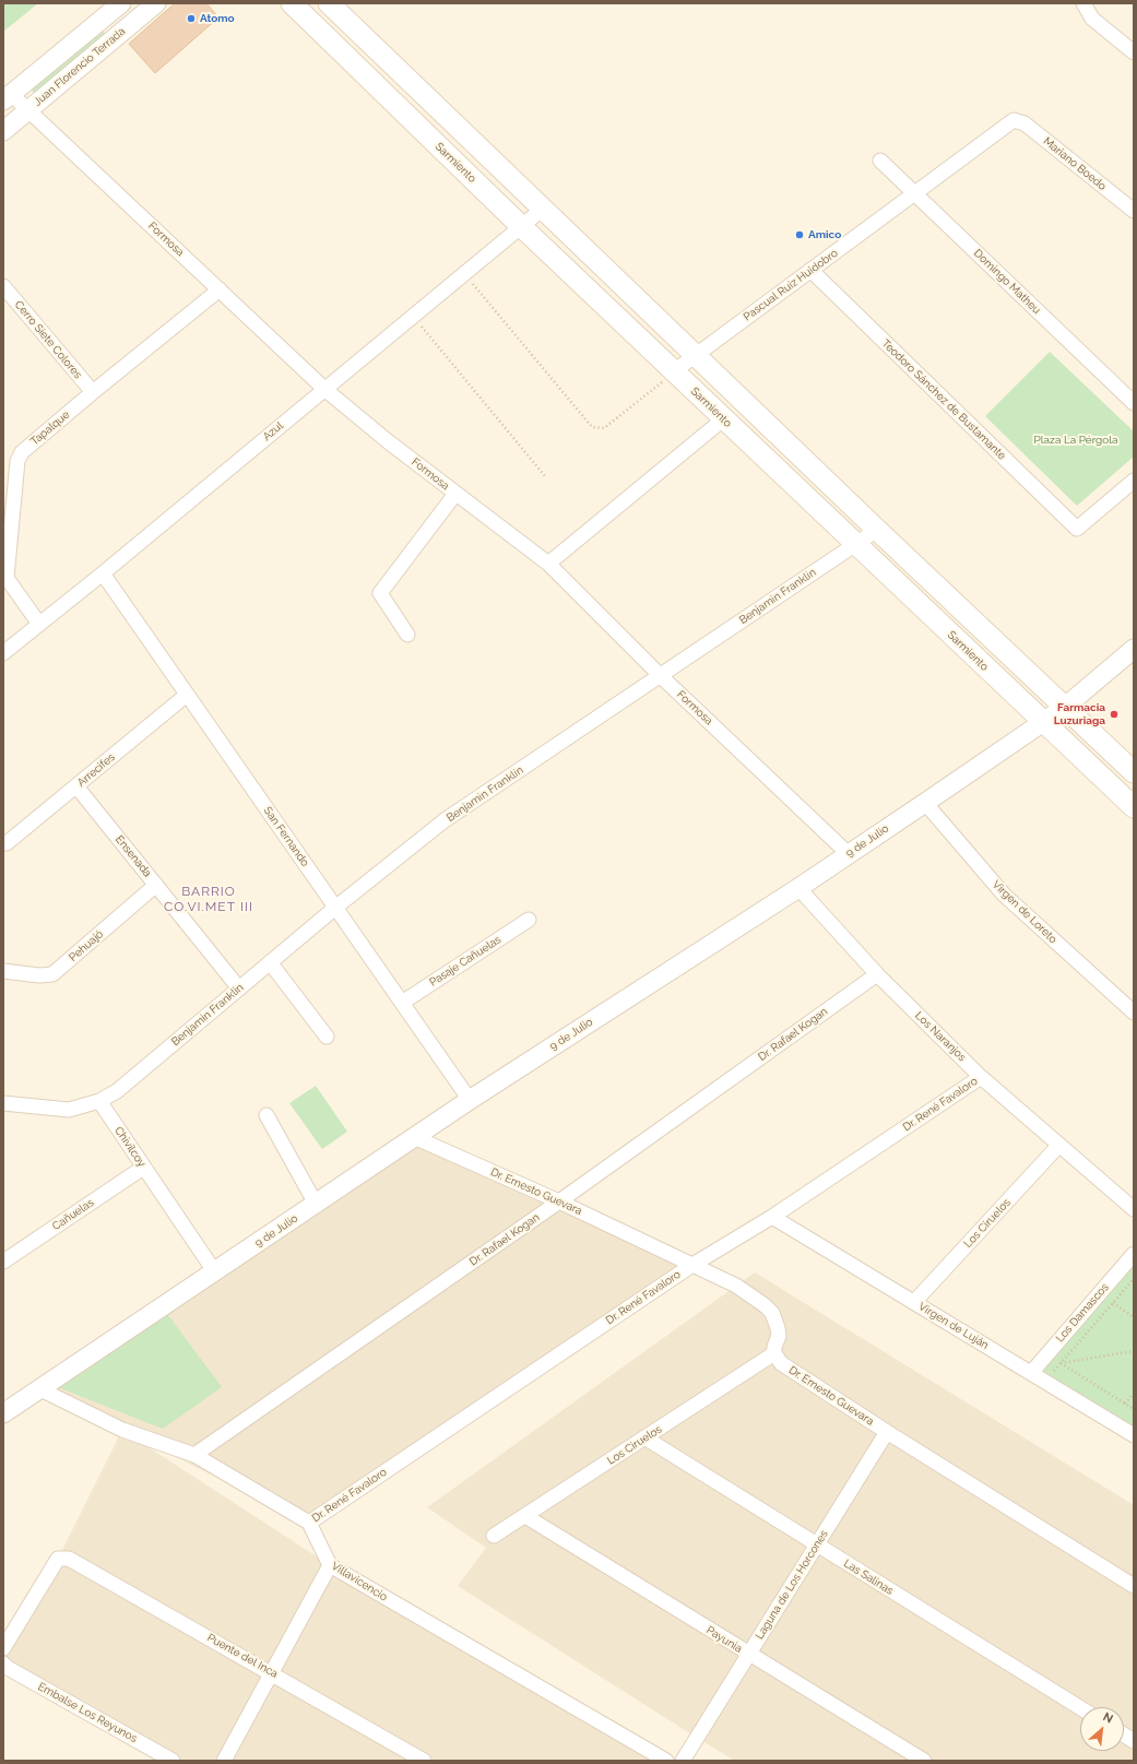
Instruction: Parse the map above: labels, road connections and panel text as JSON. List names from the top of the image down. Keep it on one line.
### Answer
{"streets":{"main road":["Sarmiento"],"street":["Juan Florencio Terrada","Mariano Boedo","Formosa","Domingo Matheu","Pascual Ruiz Huidobro","Cerro Siete Colores","Teodoro Sánchez de Bustamante","Tapalque","Azul","Benjamin Franklin","Arrecifes","San Fernando","9 de Julio","Ensenada","Virgen de Loreto","Pehuajó","Pasaje Cañuelas","Dr. Rafael Kogan","Los Naranjos","Dr. René Favaloro","Chivilcoy","Dr. Ernesto Guevara","Cañuelas","Los Ciruelos","Los Damascos","Virgen de Luján","Las Salinas","Villavicencio","Laguna de Los Horcones","Payunia","Puente del Inca","Embalse Los Reyunos"]},"crossings":[["Juan Florencio Terrada","Formosa"],["Sarmiento","Pascual Ruiz Huidobro"],["Sarmiento","Azul"],["Sarmiento","Benjamin Franklin"],["Sarmiento","9 de Julio"],["Mariano Boedo","Pascual Ruiz Huidobro"],["Formosa","Tapalque"],["Formosa","Azul"],["Formosa","Benjamin Franklin"],["Formosa","9 de Julio"],["Domingo Matheu","Pascual Ruiz Huidobro"],["Pascual Ruiz Huidobro","Teodoro Sánchez de Bustamante"],["Cerro Siete Colores","Tapalque"],["Tapalque","Azul"],["Azul","San Fernando"],["Benjamin Franklin","San Fernando"],["Benjamin Franklin","Ensenada"],["Benjamin Franklin","Chivilcoy"],["Arrecifes","San Fernando"],["Arrecifes","Ensenada"],["San Fernando","9 de Julio"],["San Fernando","Pasaje Cañuelas"],["9 de Julio","Virgen de Loreto"],["9 de Julio","Los Naranjos"],["9 de Julio","Chivilcoy"],["9 de Julio","Dr. Ernesto Guevara"],["Ensenada","Pehuajó"],["Dr. Rafael Kogan","Los Naranjos"],["Dr. Rafael Kogan","Dr. Ernesto Guevara"],["Los Naranjos","Dr. René Favaloro"],["Los Naranjos","Los Ciruelos"],["Dr. René Favaloro","Dr. Ernesto Guevara"],["Dr. René Favaloro","Virgen de Luján"],["Dr. René Favaloro","Villavicencio"],["Chivilcoy","Cañuelas"],["Dr. Ernesto Guevara","Los Ciruelos"],["Dr. Ernesto Guevara","Laguna de Los Horcones"],["Los Ciruelos","Virgen de Luján"],["Los Ciruelos","Las Salinas"],["Los Ciruelos","Payunia"],["Los Damascos","Virgen de Luján"],["Las Salinas","Laguna de Los Horcones"],["Laguna de Los Horcones","Payunia"]],"districts":["BARRIO CO.VI.MET III"],"parks":["Plaza La Pérgola"],"places":["Atomo","Amico","Farmacia Luzuriaga"],"north":"top right"}
